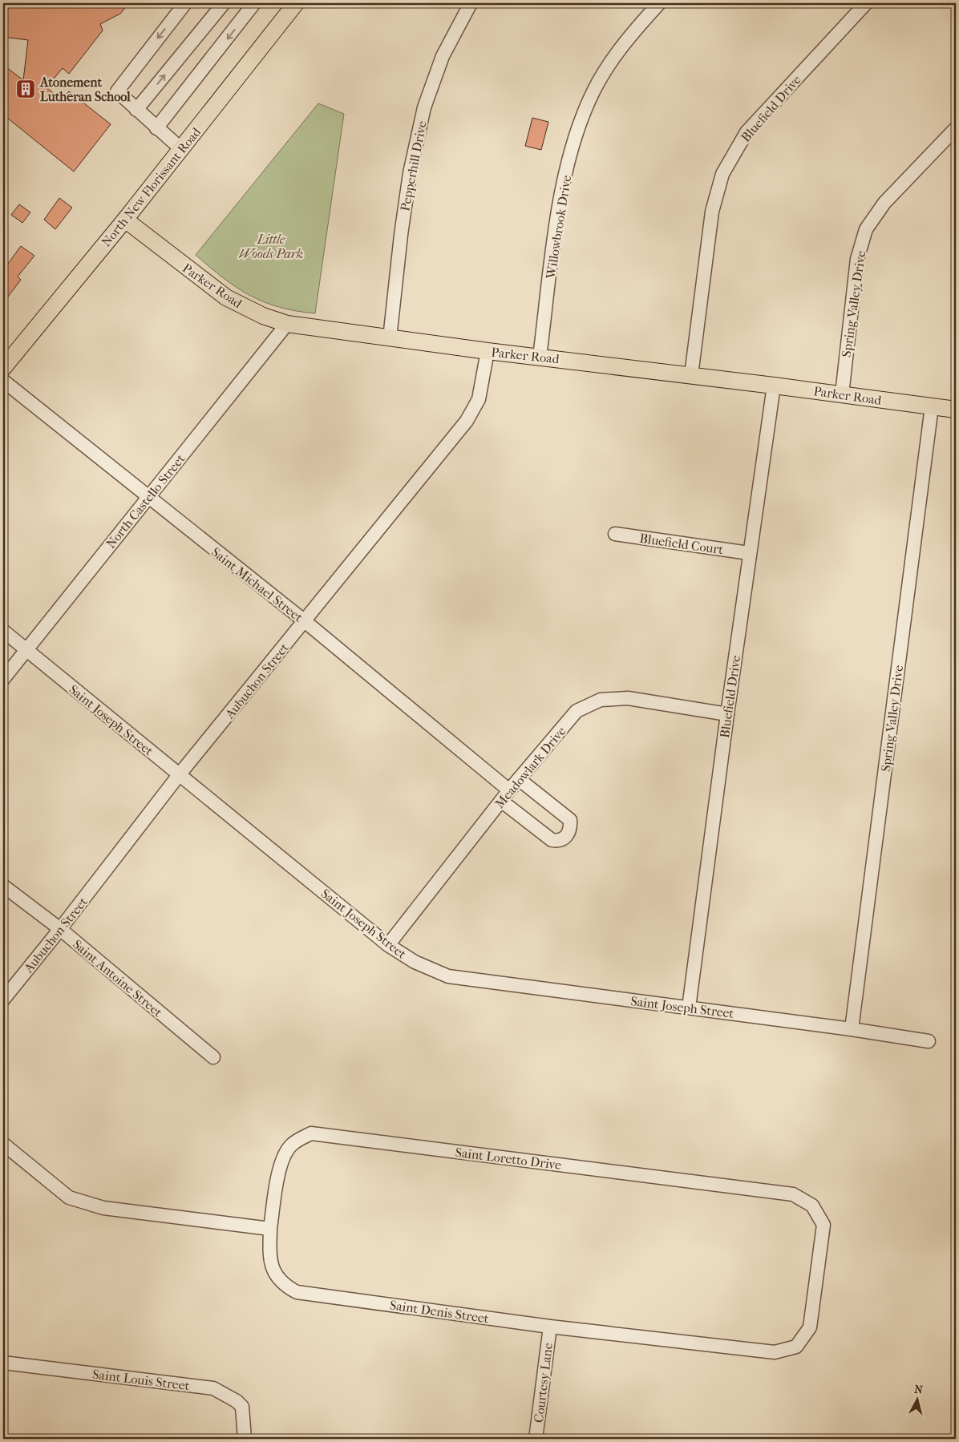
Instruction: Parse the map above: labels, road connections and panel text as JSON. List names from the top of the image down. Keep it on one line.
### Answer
{"streets":{"main road":["North New Florissant Road","Parker Road"],"street":["Bluefield Drive","Pepperhill Drive","Willowbrook Drive","Spring Valley Drive","North Castello Street","Bluefield Court","Saint Michael Street","Aubuchon Street","Saint Joseph Street","Meadowlark Drive","Saint Antoine Street","Saint Loretto Drive","Saint Denis Street","Saint Louis Street","Courtesy Lane"]},"crossings":[["Bluefield Drive","Parker Road"],["Bluefield Drive","Bluefield Court"],["Bluefield Drive","Saint Joseph Street"],["Bluefield Drive","Meadowlark Drive"],["Pepperhill Drive","Parker Road"],["North New Florissant Road","Parker Road"],["Willowbrook Drive","Parker Road"],["Parker Road","Spring Valley Drive"],["Parker Road","North Castello Street"],["Parker Road","Aubuchon Street"],["Spring Valley Drive","Saint Joseph Street"],["North Castello Street","Saint Michael Street"],["North Castello Street","Saint Joseph Street"],["Saint Michael Street","Aubuchon Street"],["Saint Michael Street","Meadowlark Drive"],["Aubuchon Street","Saint Joseph Street"],["Aubuchon Street","Saint Antoine Street"],["Saint Joseph Street","Meadowlark Drive"],["Saint Loretto Drive","Saint Denis Street"],["Saint Denis Street","Courtesy Lane"]],"parks":["Little Woods Park"],"places":{"building":["Atonement Lutheran School"]},"north":"top"}
